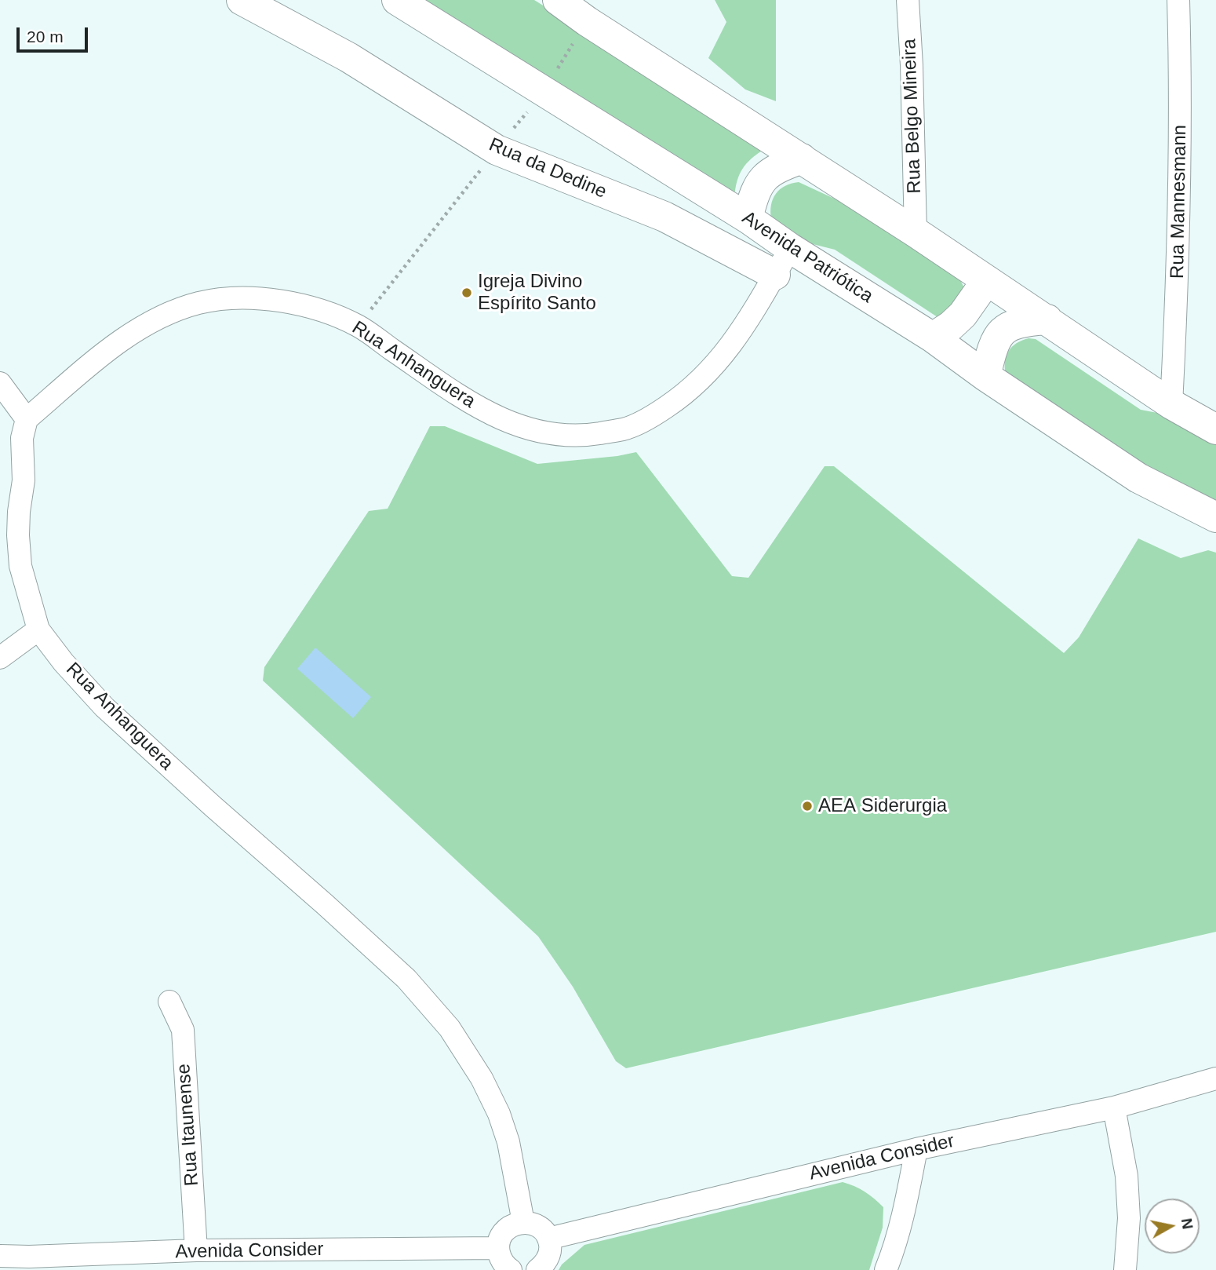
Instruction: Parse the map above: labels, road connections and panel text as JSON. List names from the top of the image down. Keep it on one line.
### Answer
{"streets":{"main road":["Rua da Dedine","Avenida Patriótica"],"street":["Rua Belgo Mineira","Rua Mannesmann","Rua Anhanguera","Rua Itaunense","Avenida Consider"]},"crossings":[["Rua da Dedine","Rua Anhanguera"],["Avenida Patriótica","Rua Anhanguera"],["Rua Itaunense","Avenida Consider"]],"places":["Igreja Divino Espírito Santo","AEA Siderurgia"],"scale_bar":"20 m","north":"right"}
